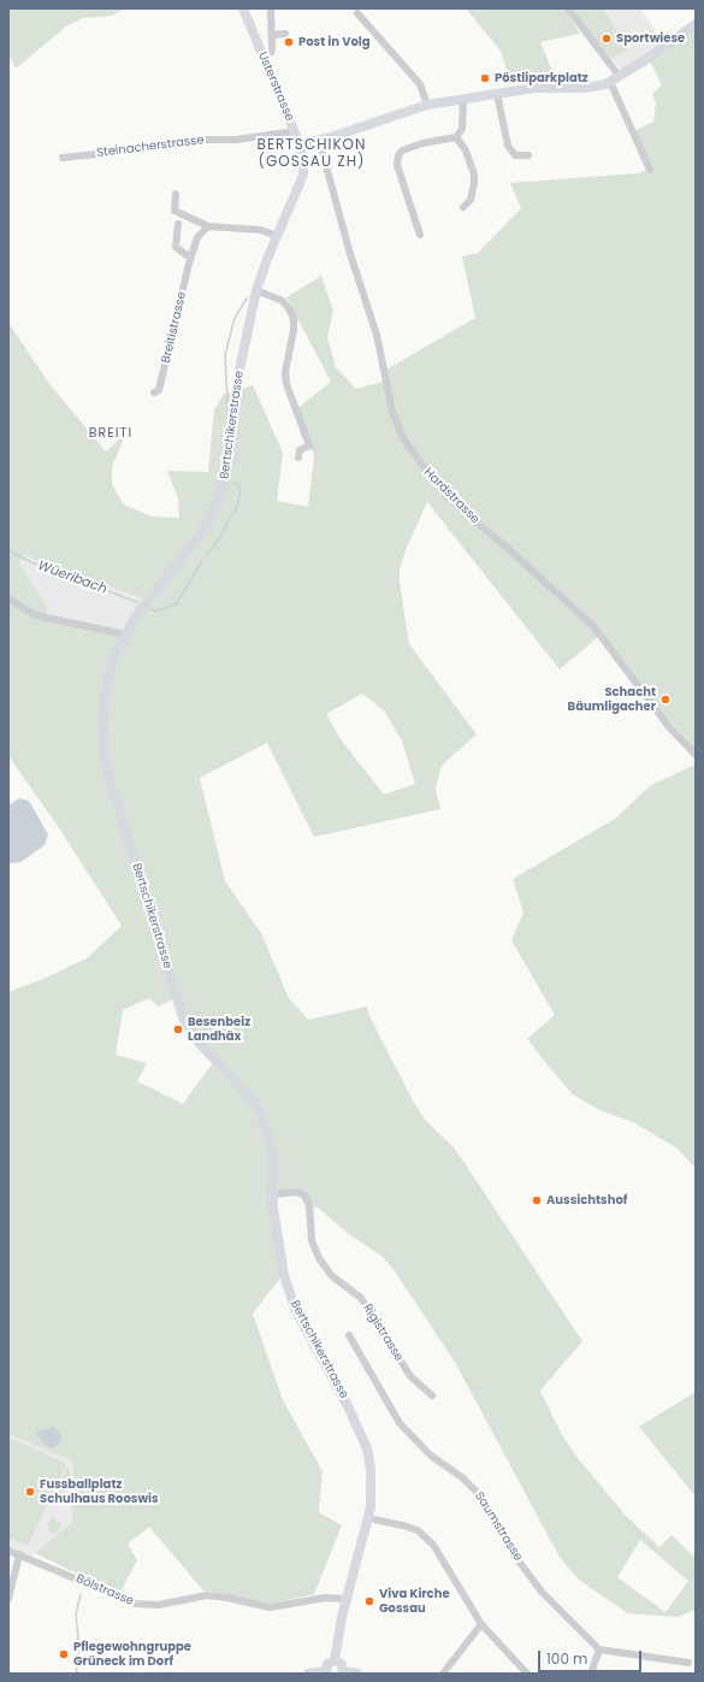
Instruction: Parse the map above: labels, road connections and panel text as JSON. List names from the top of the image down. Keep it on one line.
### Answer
{"streets":{"street":["Usterstrasse","Steinacherstrasse","Breitistrasse","Bertschikerstrasse","Hardstrasse","Rigistrasse","Saumstrasse","Bölstrasse"]},"crossings":[["Usterstrasse","Steinacherstrasse"],["Usterstrasse","Bertschikerstrasse"],["Bertschikerstrasse","Rigistrasse"],["Bertschikerstrasse","Bölstrasse"]],"districts":["BERTSCHIKON (GOSSAU ZH)","BREITI"],"water":["Wüeribach"],"places":["Sportwiese","Post in Volg","Pöstliparkplatz","Schacht Bäumligacher","Besenbeiz Landhäx","Aussichtshof","Fussballplatz Schulhaus Rooswis","Viva Kirche Gossau","Pflegewohngruppe Grüneck im Dorf"],"scale_bar":"100 m"}
